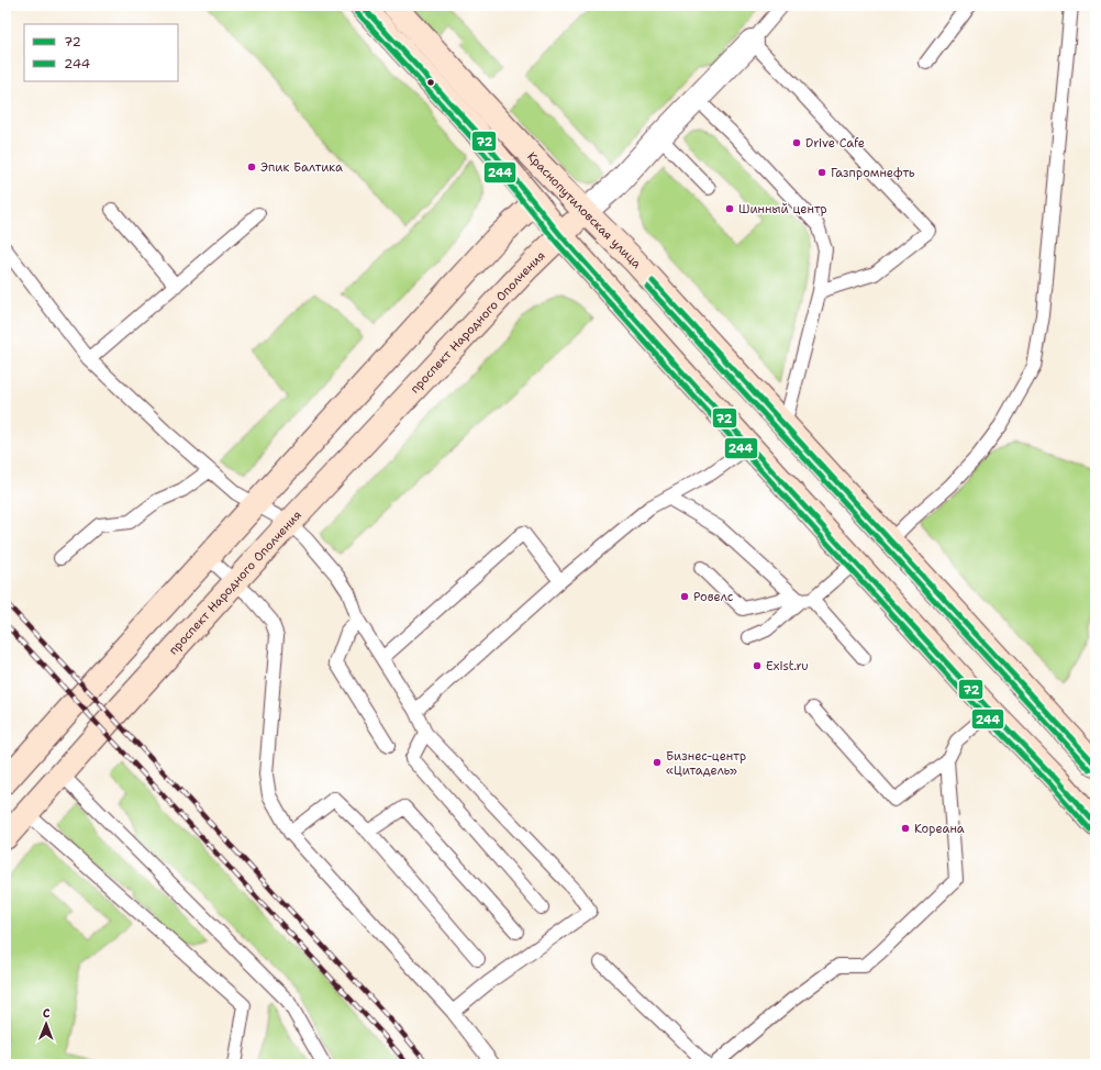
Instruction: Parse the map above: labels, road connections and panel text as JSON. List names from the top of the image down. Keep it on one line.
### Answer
{"streets":{"main road":["Краснопутиловская улица","проспект Народного Ополчения"]},"crossings":[["Краснопутиловская улица","проспект Народного Ополчения"]],"places":["Drive Cafe","Эпик Балтика","Газпромнефть","Шинный центр","Ровелс","Exist.ru","Бизнес-центр «Цитадель»","Кореана"],"lines":["transit line 72","transit line 244"],"legend":["72","244"],"north":"top"}
